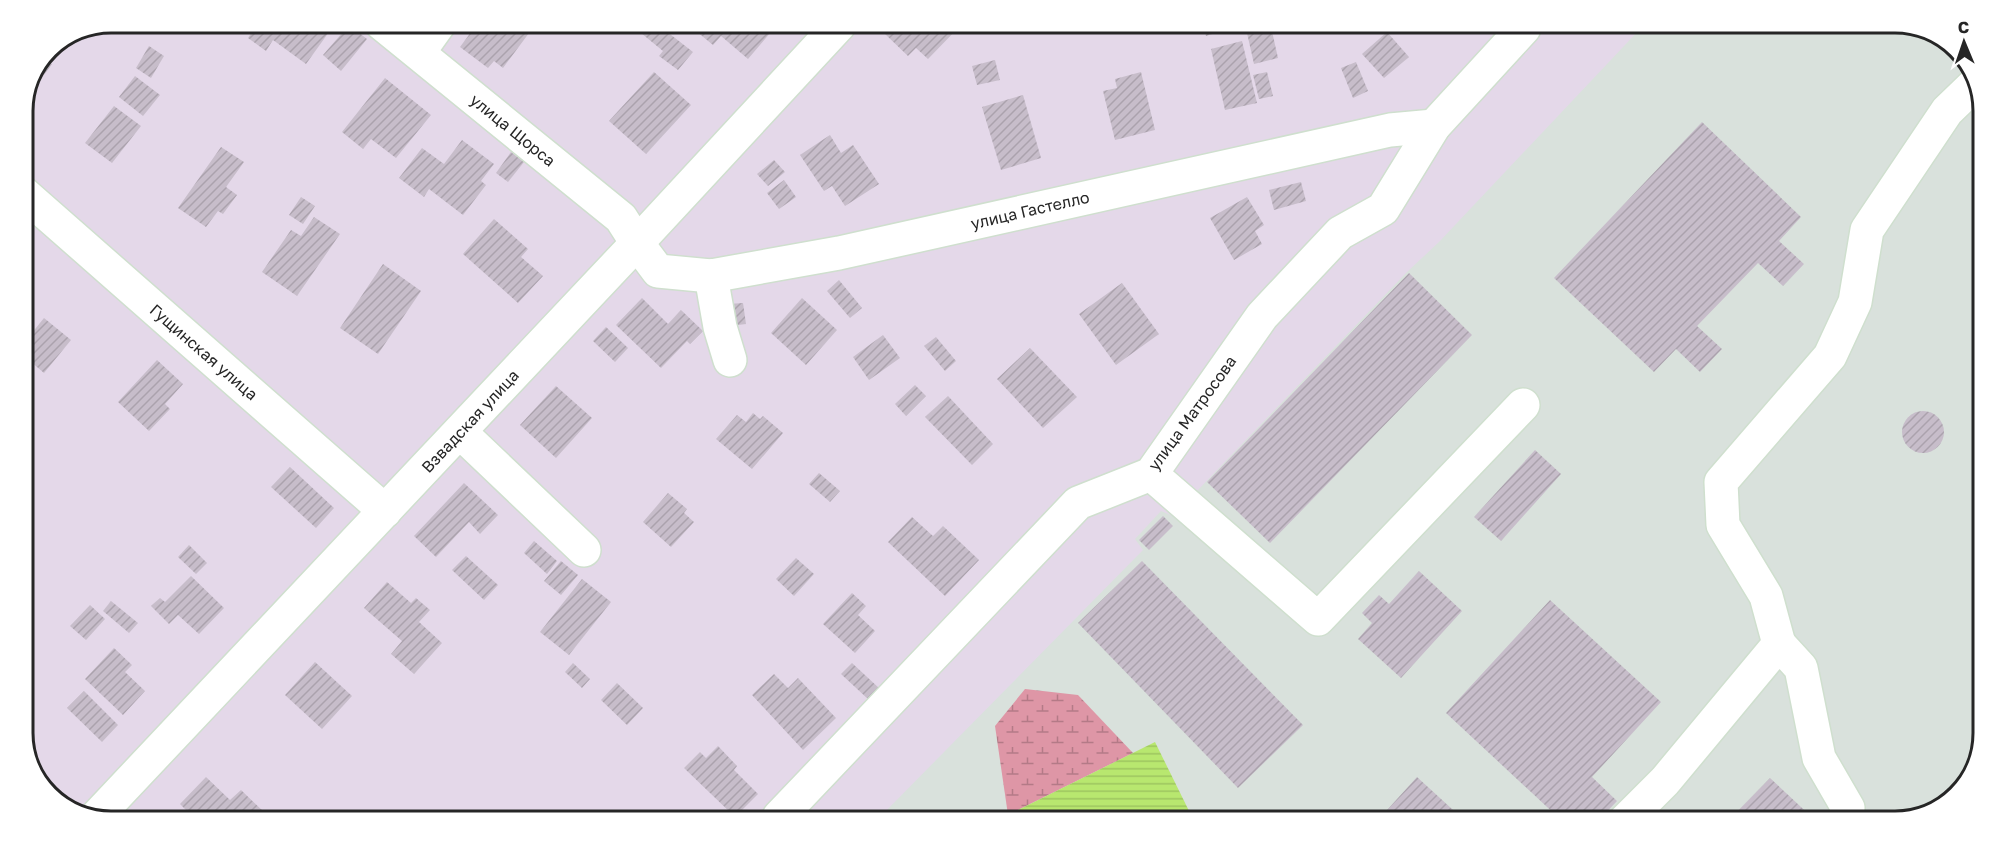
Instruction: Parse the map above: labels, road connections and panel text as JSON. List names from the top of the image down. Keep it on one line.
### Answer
{"streets":{"street":["улица Щорса","улица Гастелло","Гущинская улица","улица Матросова","Взвадская улица"]},"crossings":[["улица Щорса","улица Гастелло"],["улица Щорса","Взвадская улица"],["улица Гастелло","улица Матросова"],["улица Гастелло","Взвадская улица"],["Гущинская улица","Взвадская улица"]],"north":"top"}
